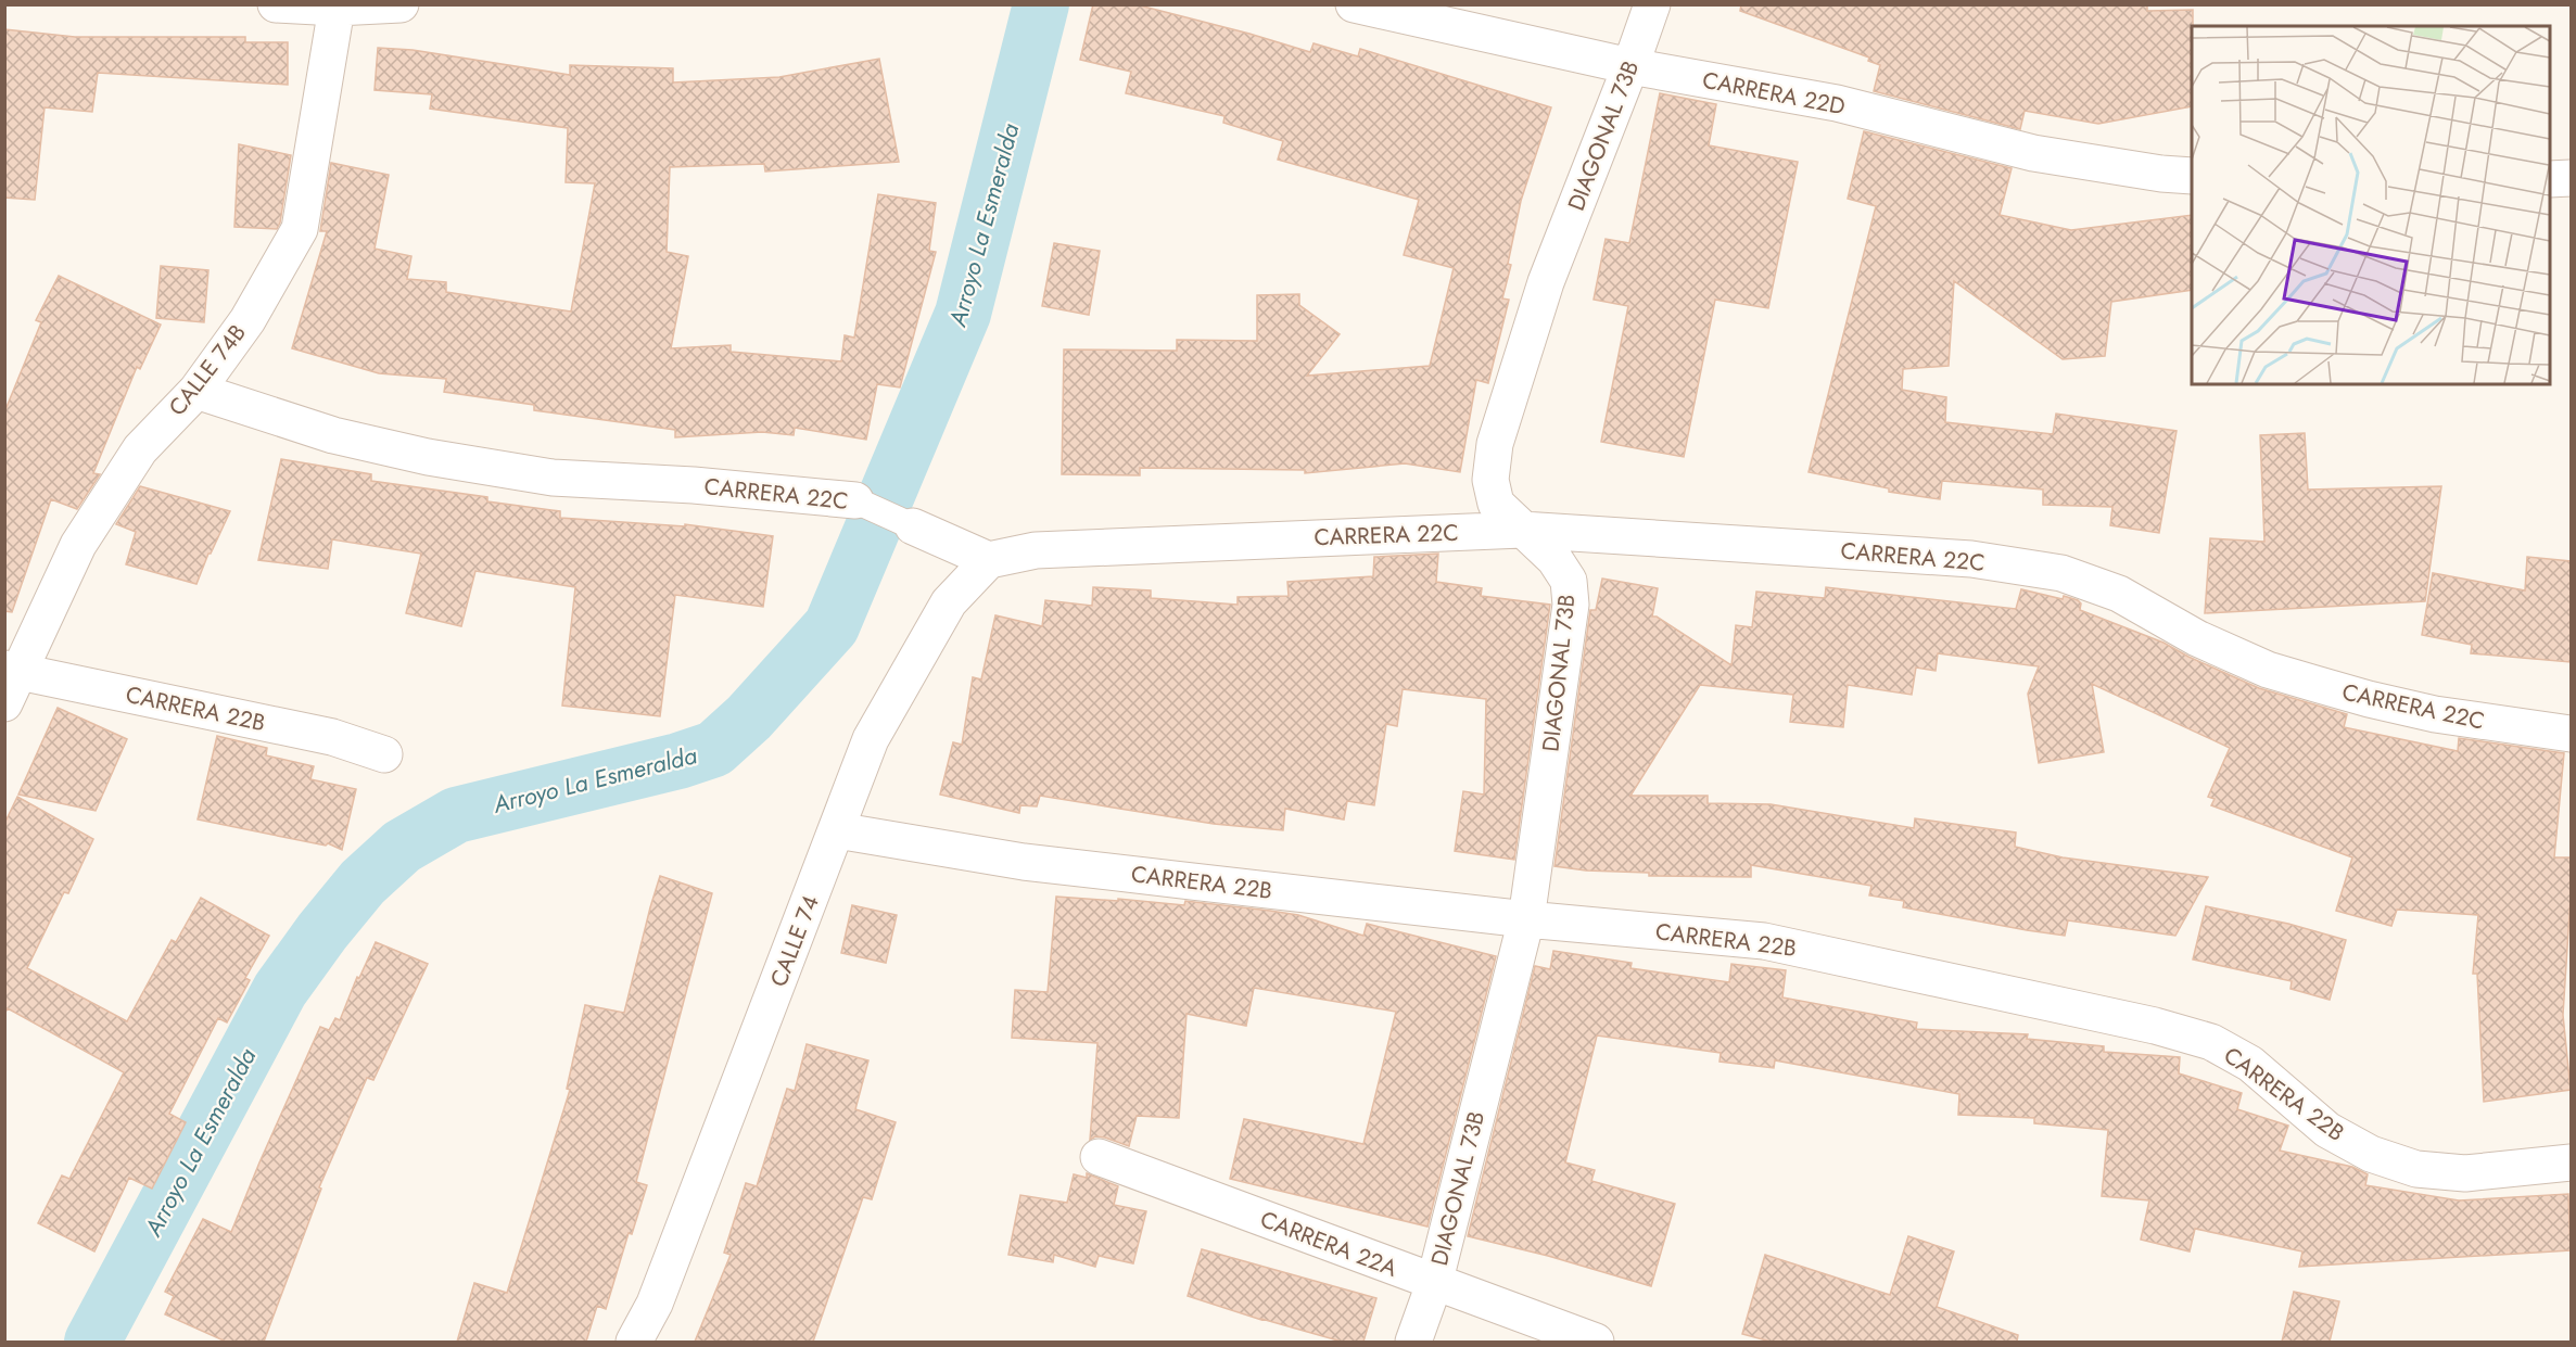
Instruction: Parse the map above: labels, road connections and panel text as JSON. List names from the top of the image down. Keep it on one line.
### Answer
{"streets":{"street":["CARRERA 22D","DIAGONAL 73B","CALLE 74B","CARRERA 22C","CARRERA 22B","CALLE 74","CARRERA 22A"]},"crossings":[["CARRERA 22D","DIAGONAL 73B"],["DIAGONAL 73B","CARRERA 22C"],["DIAGONAL 73B","CARRERA 22B"],["DIAGONAL 73B","CARRERA 22A"],["CALLE 74B","CARRERA 22C"],["CALLE 74B","CARRERA 22B"],["CARRERA 22C","CALLE 74"],["CARRERA 22B","CALLE 74"]],"water":["Arroyo La Esmeralda"]}
